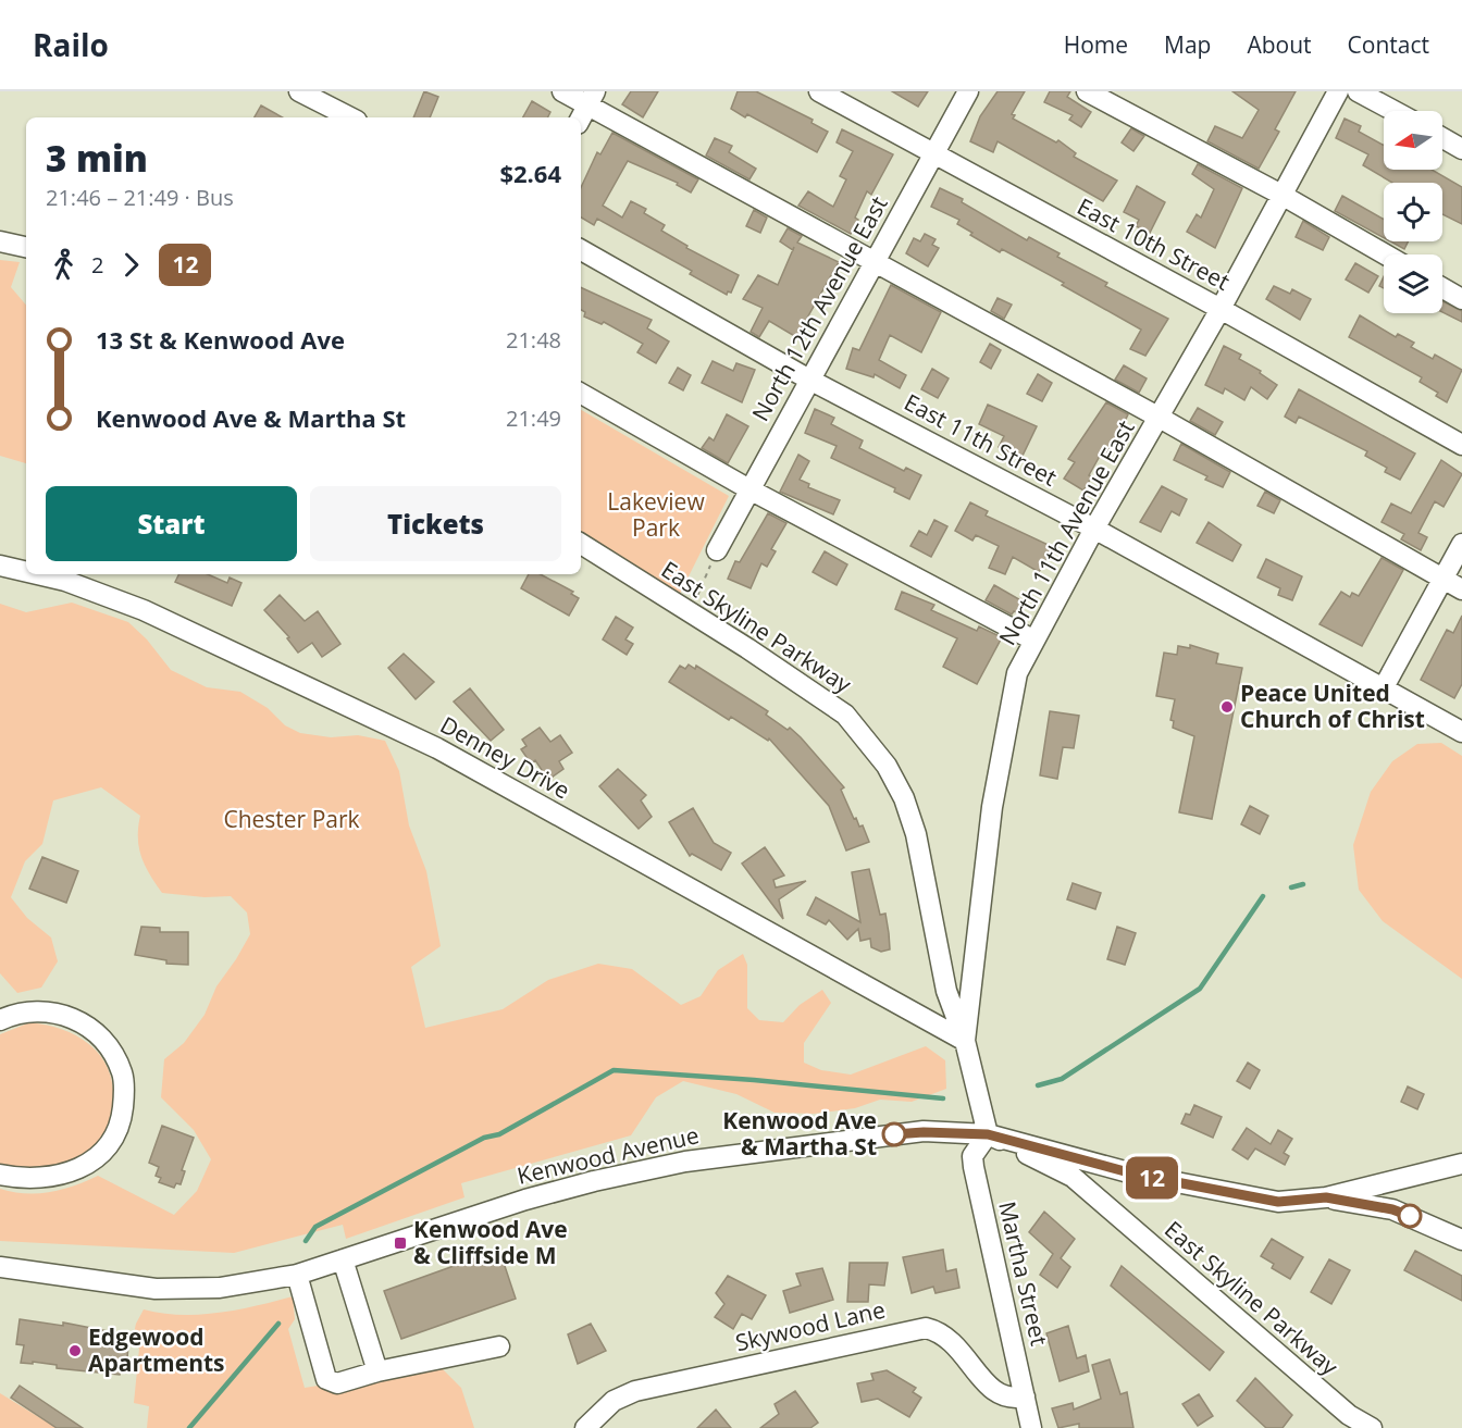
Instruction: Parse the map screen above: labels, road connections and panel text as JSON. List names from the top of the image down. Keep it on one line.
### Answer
{"streets":{"street":["East 10th Street","North 12th Avenue East","East 11th Street","North 11th Avenue East","East Skyline Parkway","Denney Drive","Kenwood Avenue","Martha Street","Skywood Lane"]},"crossings":[["East 10th Street","North 12th Avenue East"],["East 10th Street","North 11th Avenue East"],["North 12th Avenue East","East 11th Street"],["East 11th Street","North 11th Avenue East"],["North 11th Avenue East","East Skyline Parkway"],["North 11th Avenue East","Denney Drive"],["East Skyline Parkway","Denney Drive"],["East Skyline Parkway","Kenwood Avenue"],["East Skyline Parkway","Martha Street"],["Kenwood Avenue","Martha Street"],["Martha Street","Skywood Lane"]],"parks":["Lakeview Park","Chester Park"],"places":{"other":["Peace United Church of Christ","Kenwood Ave & Martha St","Edgewood Apartments"],"transit":["Kenwood Ave & Cliffside M"]},"lines":["bus line 12"],"north":"left","page":{"header":"Railo","nav":["Home","Map","About","Contact"],"on_map":"12","heading":["3 min","21:46 – 21:49 · Bus","$2.64"],"legs":["2","12"],"list":[{"name":"13 St & Kenwood Ave","value":"21:48"},{"name":"Kenwood Ave & Martha St","value":"21:49"}],"buttons":["Start","Tickets"]}}
